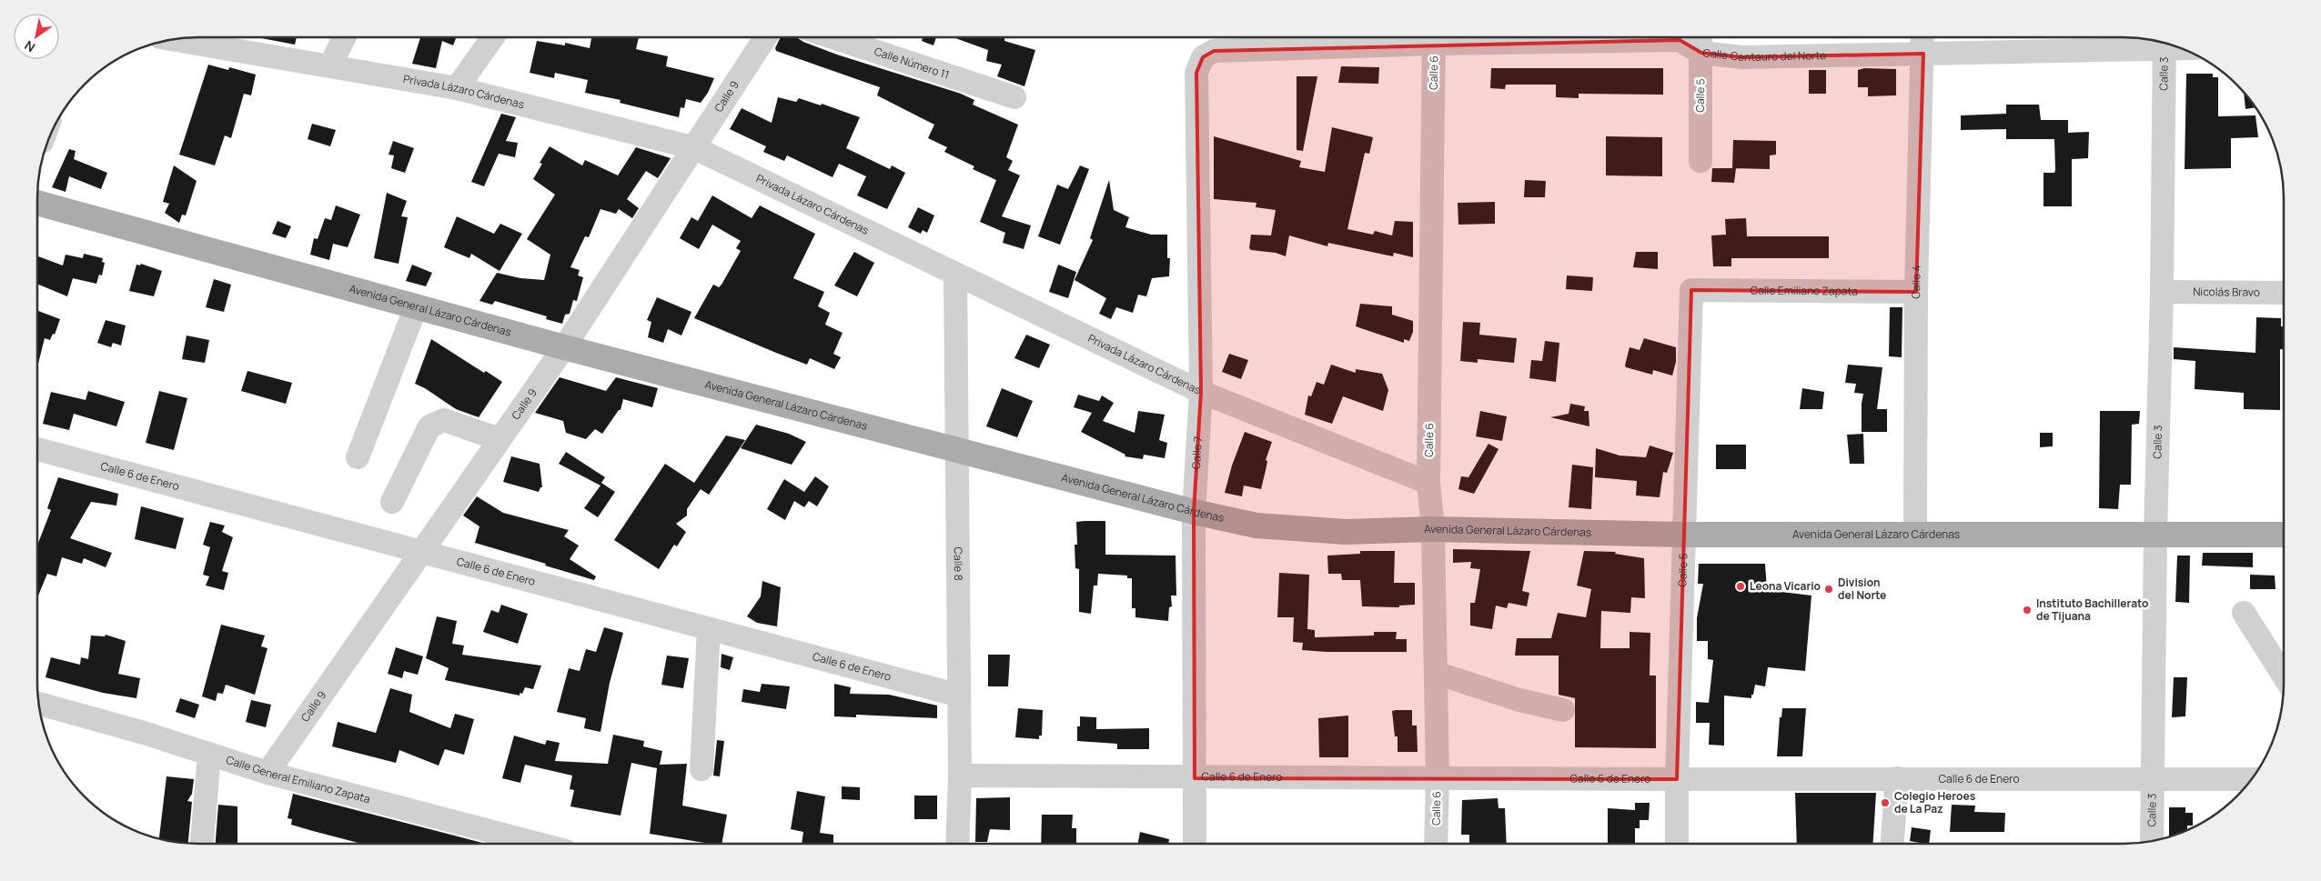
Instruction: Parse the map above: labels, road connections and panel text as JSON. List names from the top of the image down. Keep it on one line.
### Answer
{"streets":{"main road":["Avenida General Lázaro Cárdenas"],"street":["Calle Centauro del Norte","Calle Número 11","Calle 6","Calle 3","Privada Lázaro Cárdenas","Calle 5","Calle 9","Calle 4","Calle Emiliano Zapata","Nicolás Bravo","Calle 7","Calle 6 de Enero","Calle 8","Calle General Emiliano Zapata"]},"crossings":[["Calle Centauro del Norte","Calle 3"],["Calle Centauro del Norte","Calle 5"],["Calle Centauro del Norte","Calle 4"],["Calle Centauro del Norte","Calle 7"],["Calle 6","Privada Lázaro Cárdenas"],["Calle 6","Avenida General Lázaro Cárdenas"],["Calle 6","Calle 6 de Enero"],["Calle 3","Nicolás Bravo"],["Calle 3","Avenida General Lázaro Cárdenas"],["Calle 3","Calle 6 de Enero"],["Privada Lázaro Cárdenas","Calle 9"],["Privada Lázaro Cárdenas","Calle 7"],["Privada Lázaro Cárdenas","Calle 8"],["Calle 5","Calle Emiliano Zapata"],["Calle 5","Avenida General Lázaro Cárdenas"],["Calle 5","Calle 6 de Enero"],["Calle 9","Avenida General Lázaro Cárdenas"],["Calle 9","Calle 6 de Enero"],["Calle 9","Calle General Emiliano Zapata"],["Calle 4","Calle Emiliano Zapata"],["Calle 4","Avenida General Lázaro Cárdenas"],["Avenida General Lázaro Cárdenas","Calle 7"],["Avenida General Lázaro Cárdenas","Calle 8"],["Calle 7","Calle 6 de Enero"],["Calle 6 de Enero","Calle 8"]],"places":["Leona Vicario","Division del Norte","Instituto Bachillerato de Tijuana","Colegio Heroes de La Paz"],"north":"bottom left"}
